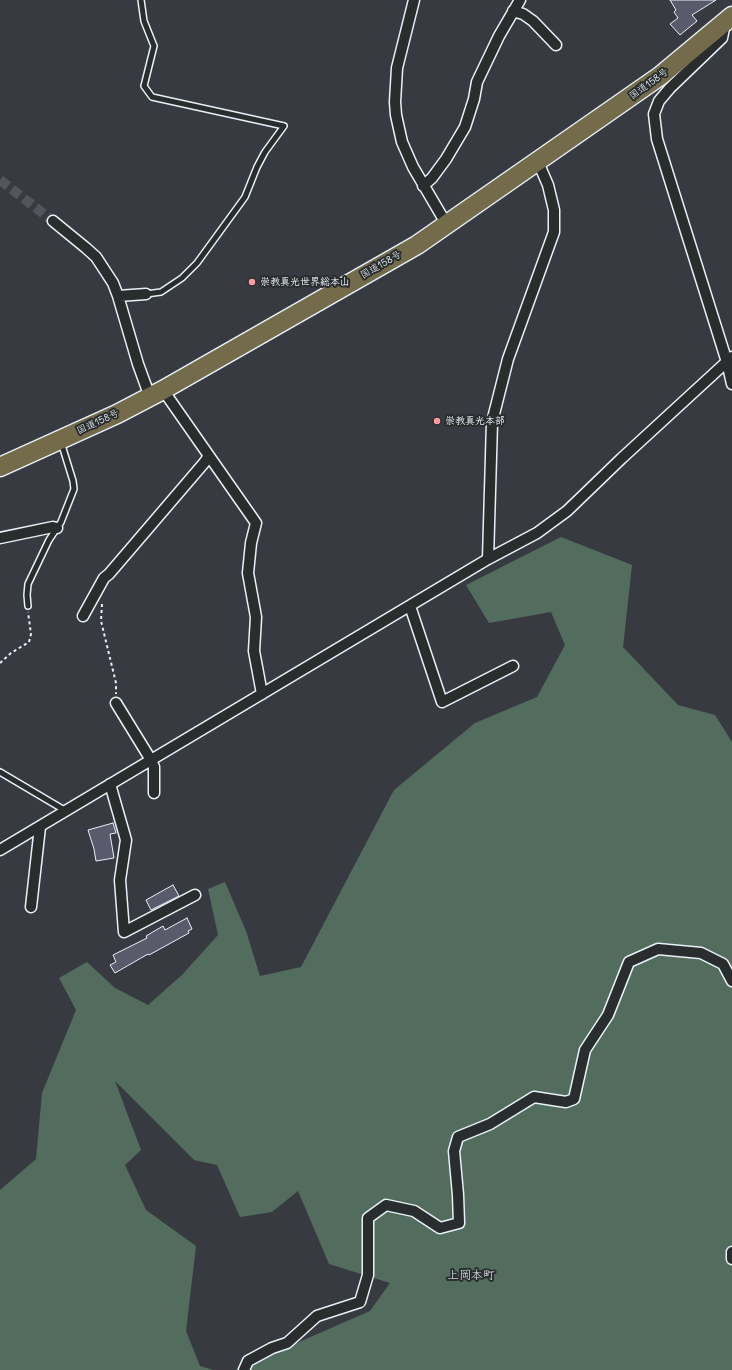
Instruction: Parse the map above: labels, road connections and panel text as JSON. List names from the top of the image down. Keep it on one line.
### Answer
{"streets":{"highway":["国道158号"]},"districts":["上岡本町"],"places":["崇教真光世界総本山","崇教真光本部"]}
